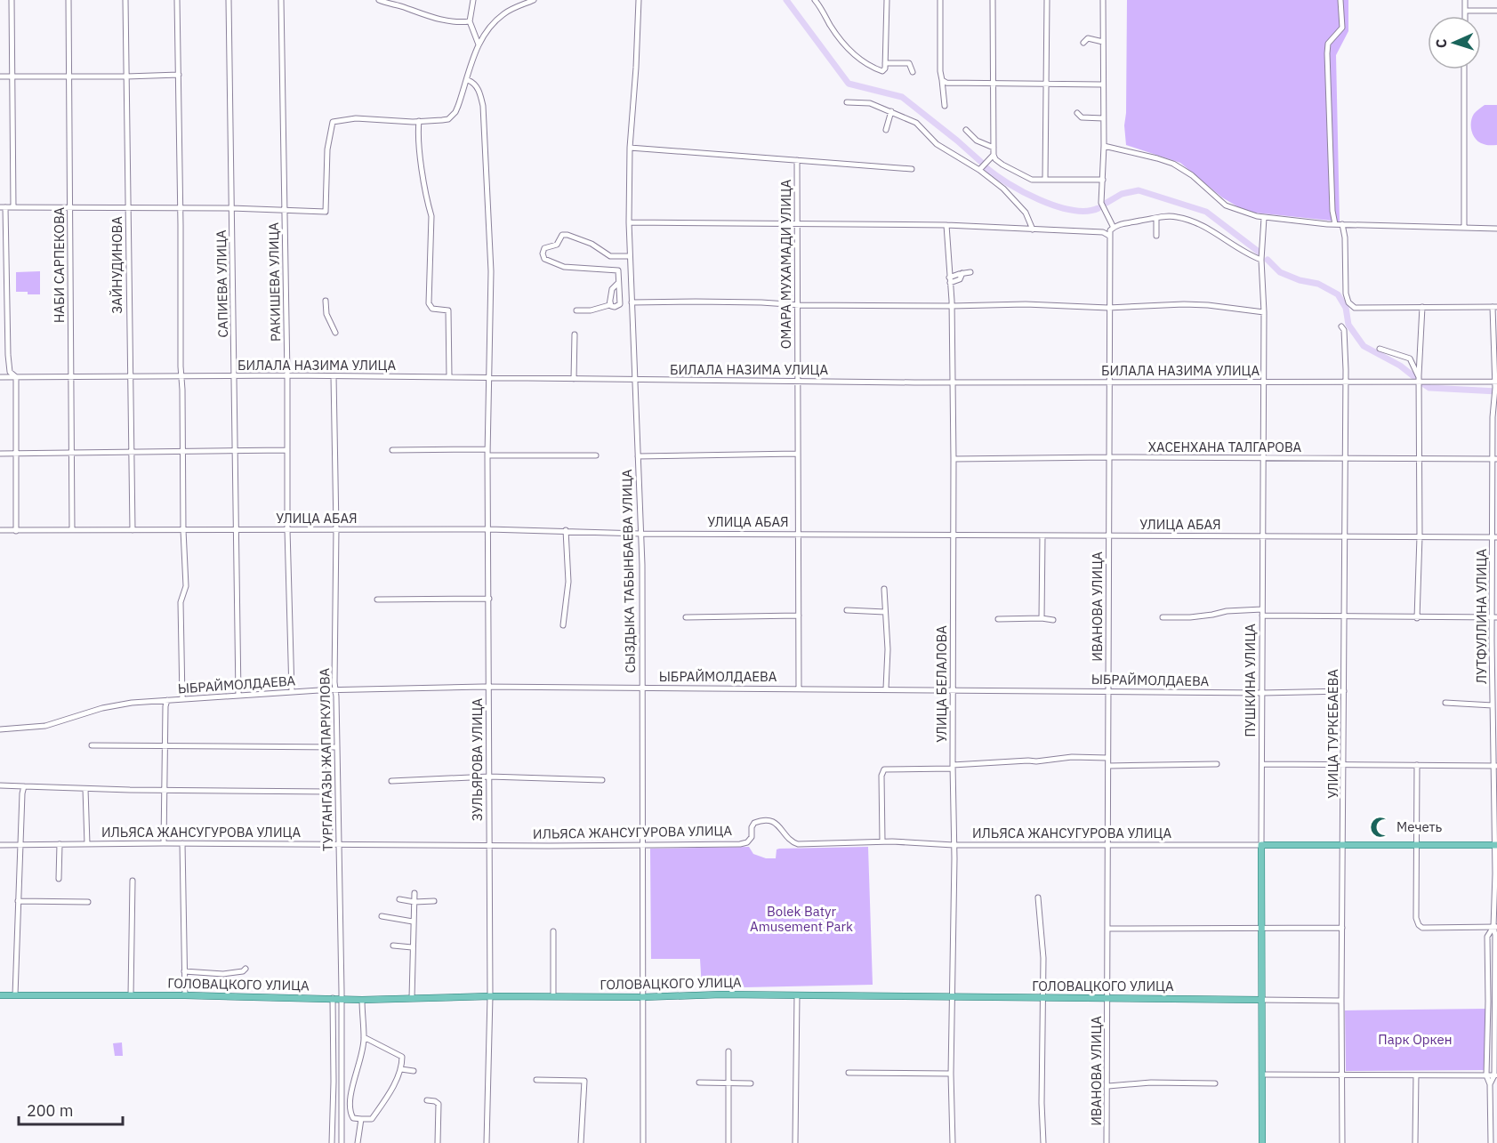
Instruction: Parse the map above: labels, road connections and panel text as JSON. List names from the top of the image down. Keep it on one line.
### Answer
{"streets":{"main road":["ПУШКИНА УЛИЦА","ИЛЬЯСА ЖАНСУГУРОВА УЛИЦА","ГОЛОВАЦКОГО УЛИЦА"],"street":["ОМАРА МУХАМАДИ УЛИЦА","НАБИ САРПЕКОВА","ЗАЙНУДИНОВА","РАКИШЕВА УЛИЦА","САПИЕВА УЛИЦА","БИЛАЛА НАЗИМА УЛИЦА","ХАСЕНХАНА ТАЛГАРОВА","УЛИЦА АБАЯ","СЫЗДЫКА ТАБЫНБАЕВА УЛИЦА","ИВАНОВА УЛИЦА","ЛУТФУЛЛИНА УЛИЦА","ЫБРАЙМОЛДАЕВА","УЛИЦА БЕЛАЛОВА","УЛИЦА ТУРКЕБАЕВА","ТУРГАНГАЗЫ ЖАПАРКУЛОВА","ЗУЛЬЯРОВА УЛИЦА"]},"crossings":[["ОМАРА МУХАМАДИ УЛИЦА","БИЛАЛА НАЗИМА УЛИЦА"],["ОМАРА МУХАМАДИ УЛИЦА","УЛИЦА АБАЯ"],["ОМАРА МУХАМАДИ УЛИЦА","ЫБРАЙМОЛДАЕВА"],["НАБИ САРПЕКОВА","БИЛАЛА НАЗИМА УЛИЦА"],["НАБИ САРПЕКОВА","УЛИЦА АБАЯ"],["ЗАЙНУДИНОВА","БИЛАЛА НАЗИМА УЛИЦА"],["ЗАЙНУДИНОВА","УЛИЦА АБАЯ"],["РАКИШЕВА УЛИЦА","БИЛАЛА НАЗИМА УЛИЦА"],["РАКИШЕВА УЛИЦА","УЛИЦА АБАЯ"],["РАКИШЕВА УЛИЦА","ЫБРАЙМОЛДАЕВА"],["САПИЕВА УЛИЦА","БИЛАЛА НАЗИМА УЛИЦА"],["САПИЕВА УЛИЦА","УЛИЦА АБАЯ"],["САПИЕВА УЛИЦА","ЫБРАЙМОЛДАЕВА"],["БИЛАЛА НАЗИМА УЛИЦА","СЫЗДЫКА ТАБЫНБАЕВА УЛИЦА"],["БИЛАЛА НАЗИМА УЛИЦА","ИВАНОВА УЛИЦА"],["БИЛАЛА НАЗИМА УЛИЦА","ЛУТФУЛЛИНА УЛИЦА"],["БИЛАЛА НАЗИМА УЛИЦА","ПУШКИНА УЛИЦА"],["БИЛАЛА НАЗИМА УЛИЦА","УЛИЦА БЕЛАЛОВА"],["БИЛАЛА НАЗИМА УЛИЦА","УЛИЦА ТУРКЕБАЕВА"],["БИЛАЛА НАЗИМА УЛИЦА","ТУРГАНГАЗЫ ЖАПАРКУЛОВА"],["БИЛАЛА НАЗИМА УЛИЦА","ЗУЛЬЯРОВА УЛИЦА"],["ХАСЕНХАНА ТАЛГАРОВА","ИВАНОВА УЛИЦА"],["ХАСЕНХАНА ТАЛГАРОВА","ЛУТФУЛЛИНА УЛИЦА"],["ХАСЕНХАНА ТАЛГАРОВА","ПУШКИНА УЛИЦА"],["ХАСЕНХАНА ТАЛГАРОВА","УЛИЦА БЕЛАЛОВА"],["ХАСЕНХАНА ТАЛГАРОВА","УЛИЦА ТУРКЕБАЕВА"],["УЛИЦА АБАЯ","СЫЗДЫКА ТАБЫНБАЕВА УЛИЦА"],["УЛИЦА АБАЯ","ИВАНОВА УЛИЦА"],["УЛИЦА АБАЯ","ЛУТФУЛЛИНА УЛИЦА"],["УЛИЦА АБАЯ","ПУШКИНА УЛИЦА"],["УЛИЦА АБАЯ","УЛИЦА БЕЛАЛОВА"],["УЛИЦА АБАЯ","УЛИЦА ТУРКЕБАЕВА"],["УЛИЦА АБАЯ","ТУРГАНГАЗЫ ЖАПАРКУЛОВА"],["УЛИЦА АБАЯ","ЗУЛЬЯРОВА УЛИЦА"],["СЫЗДЫКА ТАБЫНБАЕВА УЛИЦА","ЫБРАЙМОЛДАЕВА"],["СЫЗДЫКА ТАБЫНБАЕВА УЛИЦА","ИЛЬЯСА ЖАНСУГУРОВА УЛИЦА"],["СЫЗДЫКА ТАБЫНБАЕВА УЛИЦА","ГОЛОВАЦКОГО УЛИЦА"],["ИВАНОВА УЛИЦА","ЫБРАЙМОЛДАЕВА"],["ИВАНОВА УЛИЦА","ИЛЬЯСА ЖАНСУГУРОВА УЛИЦА"],["ИВАНОВА УЛИЦА","ГОЛОВАЦКОГО УЛИЦА"],["ЛУТФУЛЛИНА УЛИЦА","ИЛЬЯСА ЖАНСУГУРОВА УЛИЦА"],["ЫБРАЙМОЛДАЕВА","ПУШКИНА УЛИЦА"],["ЫБРАЙМОЛДАЕВА","УЛИЦА БЕЛАЛОВА"],["ЫБРАЙМОЛДАЕВА","УЛИЦА ТУРКЕБАЕВА"],["ЫБРАЙМОЛДАЕВА","ТУРГАНГАЗЫ ЖАПАРКУЛОВА"],["ЫБРАЙМОЛДАЕВА","ЗУЛЬЯРОВА УЛИЦА"],["ПУШКИНА УЛИЦА","ИЛЬЯСА ЖАНСУГУРОВА УЛИЦА"],["ПУШКИНА УЛИЦА","ГОЛОВАЦКОГО УЛИЦА"],["УЛИЦА БЕЛАЛОВА","ИЛЬЯСА ЖАНСУГУРОВА УЛИЦА"],["УЛИЦА БЕЛАЛОВА","ГОЛОВАЦКОГО УЛИЦА"],["УЛИЦА ТУРКЕБАЕВА","ИЛЬЯСА ЖАНСУГУРОВА УЛИЦА"],["УЛИЦА ТУРКЕБАЕВА","ГОЛОВАЦКОГО УЛИЦА"],["ТУРГАНГАЗЫ ЖАПАРКУЛОВА","ИЛЬЯСА ЖАНСУГУРОВА УЛИЦА"],["ТУРГАНГАЗЫ ЖАПАРКУЛОВА","ГОЛОВАЦКОГО УЛИЦА"],["ЗУЛЬЯРОВА УЛИЦА","ИЛЬЯСА ЖАНСУГУРОВА УЛИЦА"],["ЗУЛЬЯРОВА УЛИЦА","ГОЛОВАЦКОГО УЛИЦА"]],"parks":["Bolek Batyr Amusement Park","Парк Оркен"],"places":{"mosque":["Мечеть"]},"scale_bar":"200 m","north":"left"}
